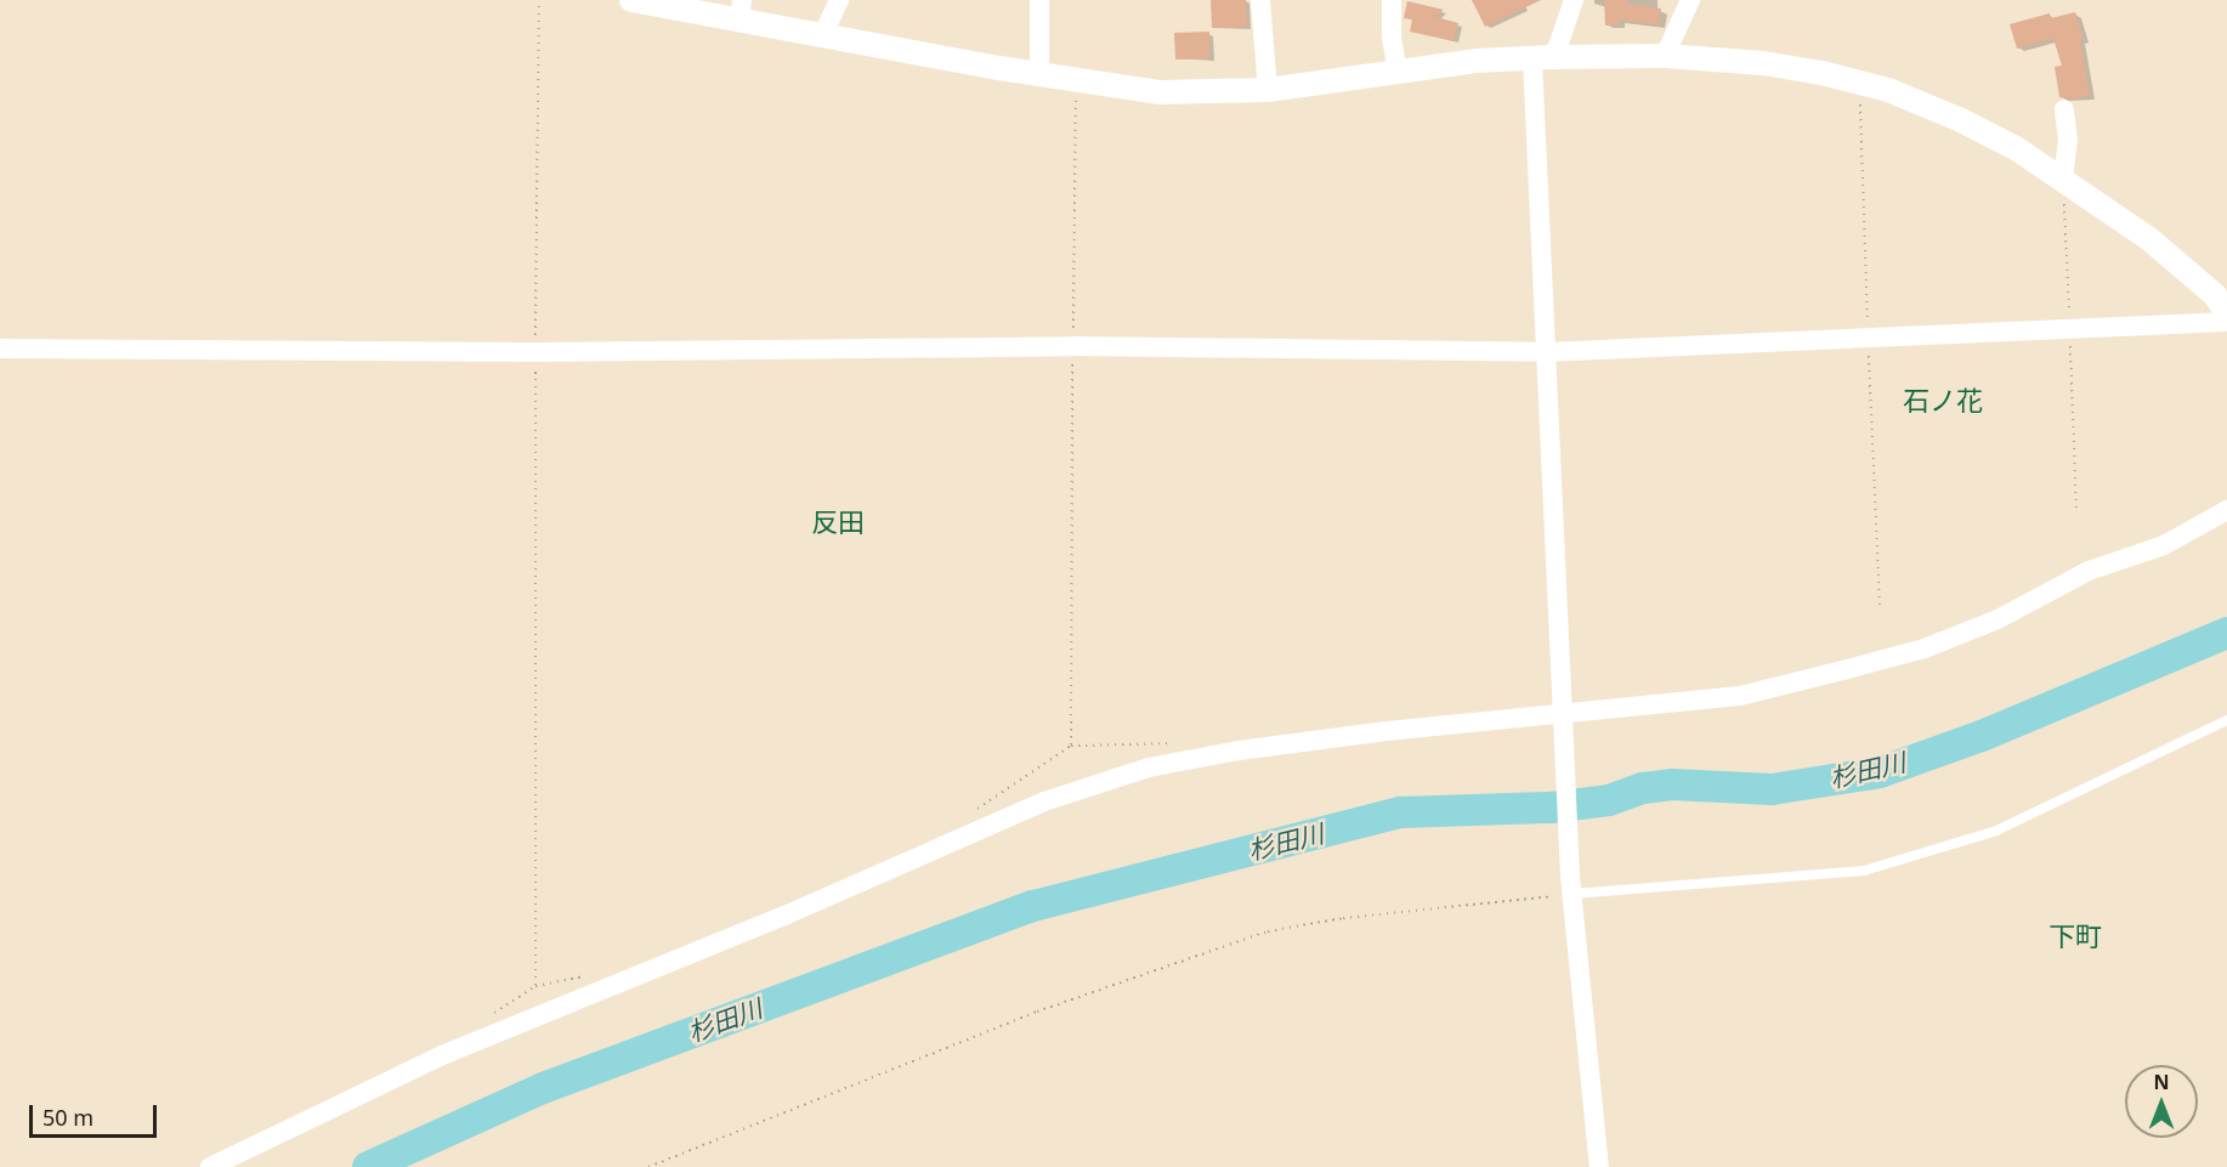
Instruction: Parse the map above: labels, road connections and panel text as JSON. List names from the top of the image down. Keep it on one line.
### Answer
{"districts":["石ノ花","反田","下町"],"water":["杉田川"],"scale_bar":"50 m","north":"top"}
